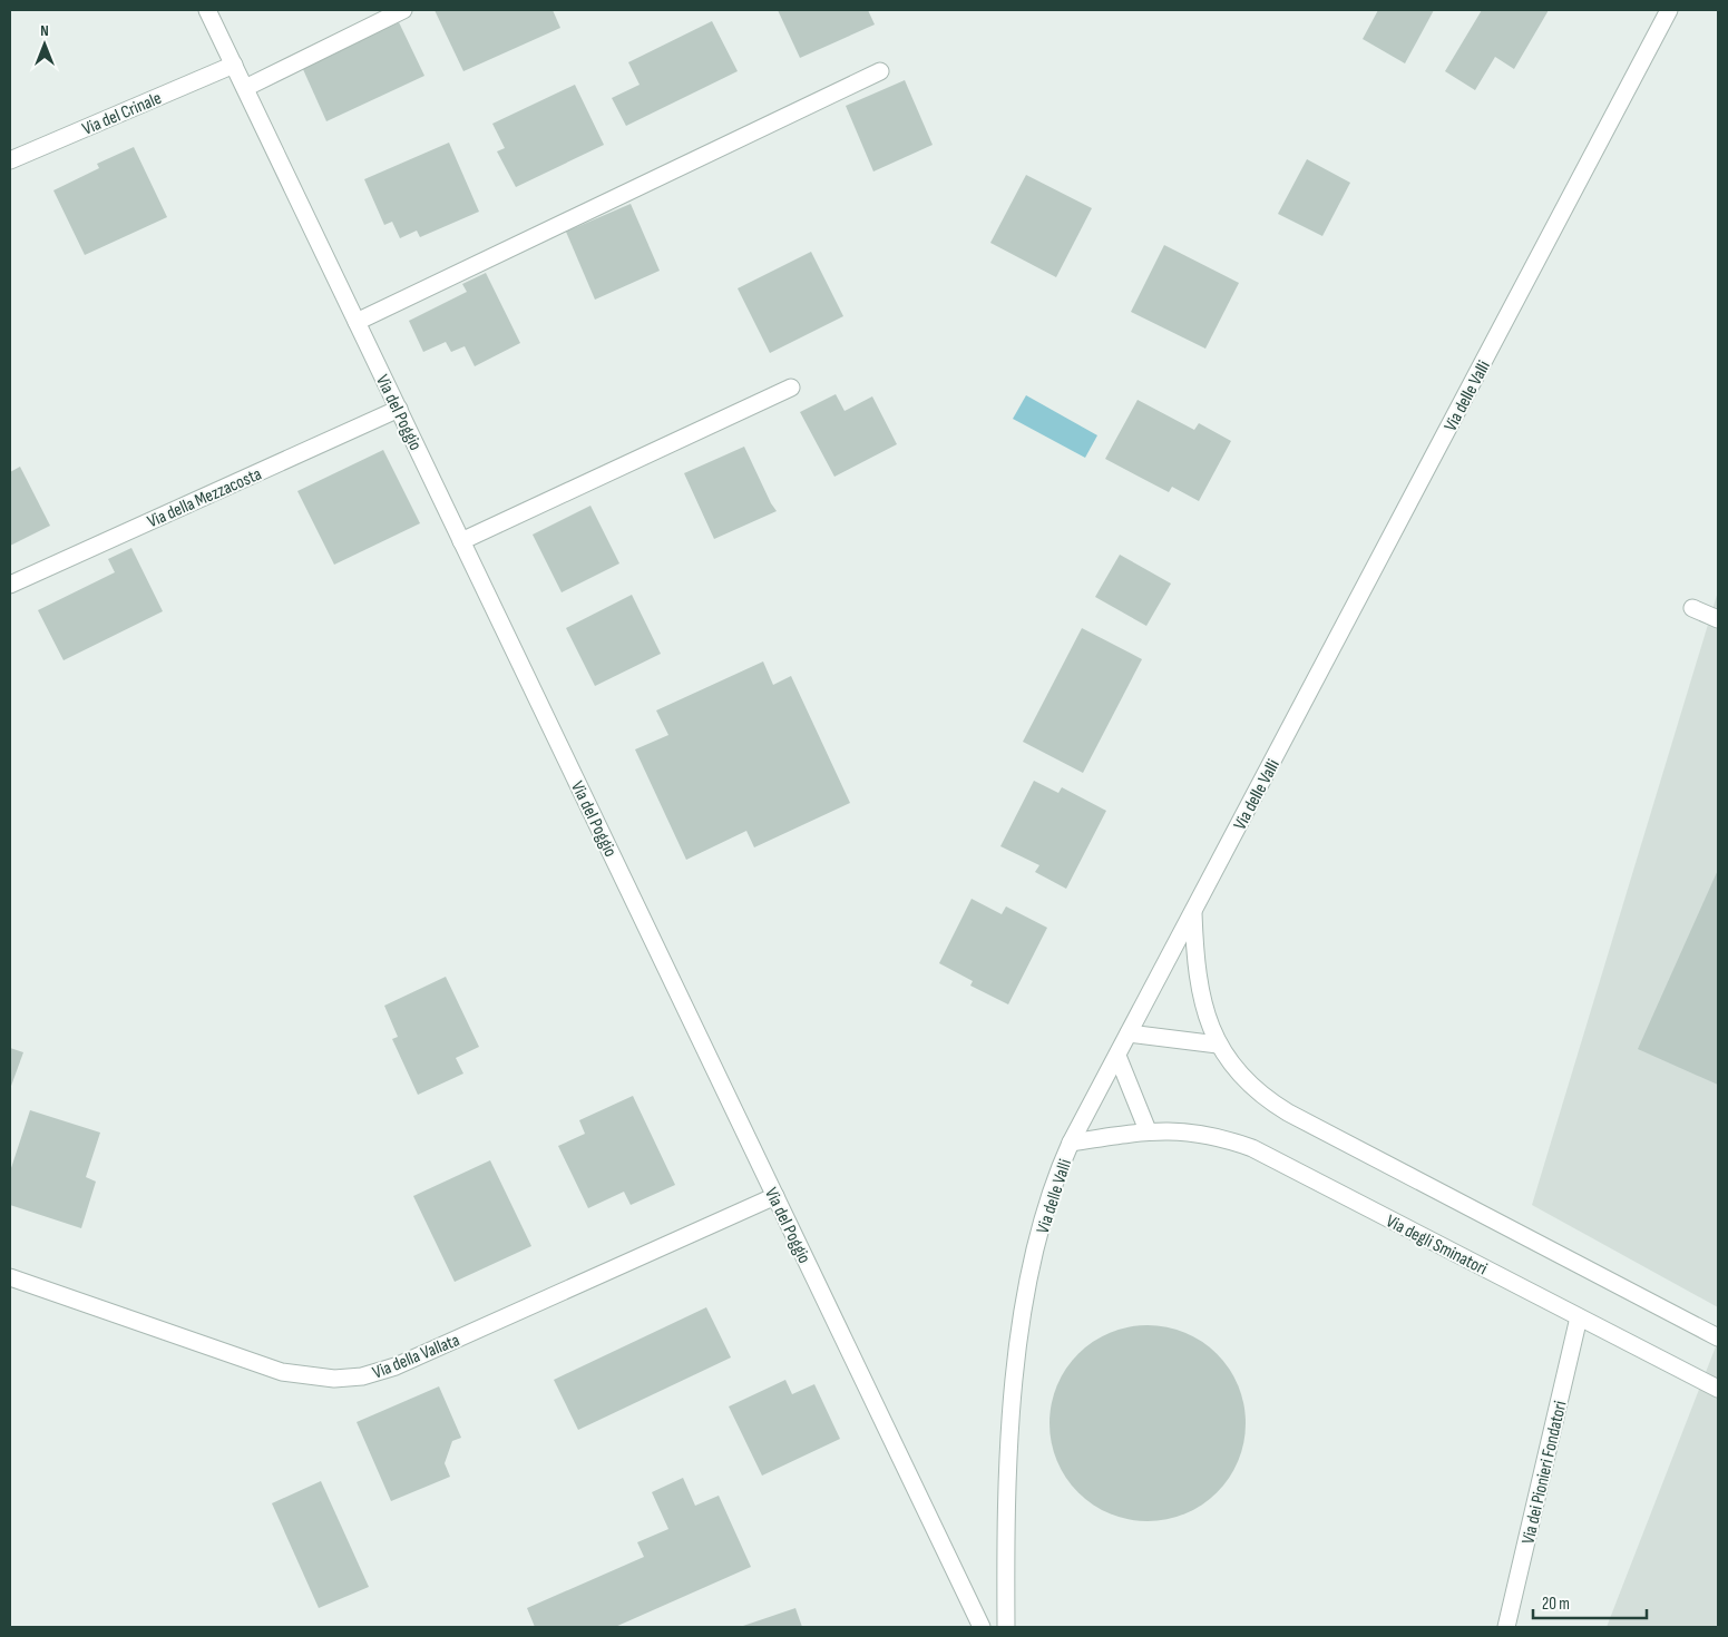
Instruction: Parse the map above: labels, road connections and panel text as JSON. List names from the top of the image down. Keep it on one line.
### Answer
{"streets":{"street":["Via del Crinale","Via delle Valli","Via del Poggio","Via della Mezzacosta","Via degli Sminatori","Via della Vallata","Via dei Pionieri Fondatori"]},"crossings":[["Via del Crinale","Via del Poggio"],["Via delle Valli","Via degli Sminatori"],["Via del Poggio","Via della Mezzacosta"],["Via del Poggio","Via della Vallata"],["Via degli Sminatori","Via dei Pionieri Fondatori"]],"scale_bar":"20 m","north":"top"}
